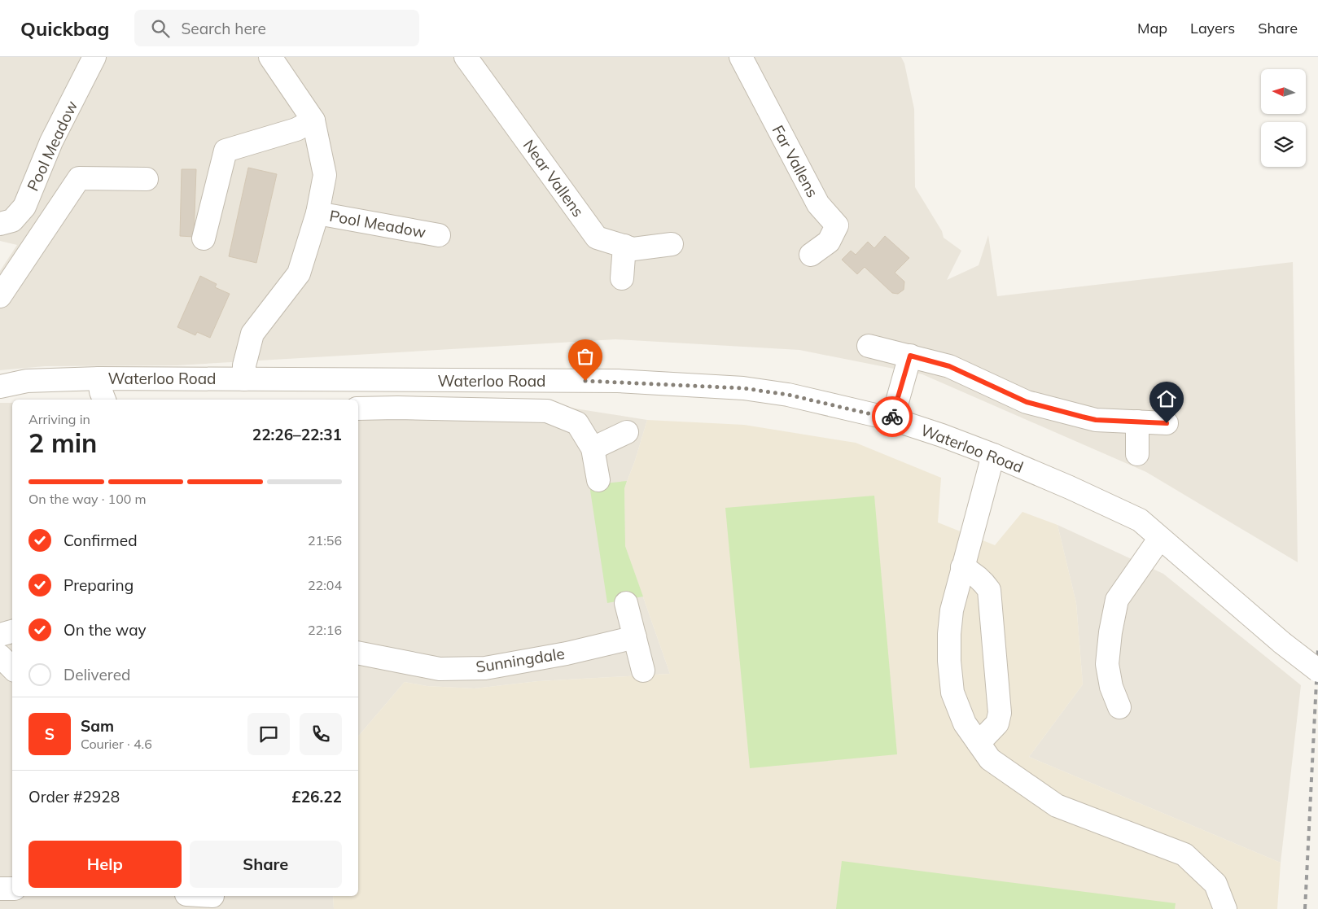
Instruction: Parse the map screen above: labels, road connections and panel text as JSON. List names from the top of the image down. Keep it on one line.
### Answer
{"streets":{"street":["Pool Meadow","Far Vallens","Near Vallens","Waterloo Road","Sunningdale"]},"crossings":[["Pool Meadow","Waterloo Road"]],"north":"left","page":{"header":"Quickbag","search":"Search here","nav":["Map","Layers","Share"],"heading":["2 min","Arriving in","22:26–22:31"],"panel":["Sam","Courier · 4.6","Order #2928","£26.22"],"bar":"On the way · 100 m","list":[["Confirmed","21:56"],["Preparing","22:04"],["On the way","22:16"],"Delivered"],"round":"S","buttons":["Help","Share"]}}
